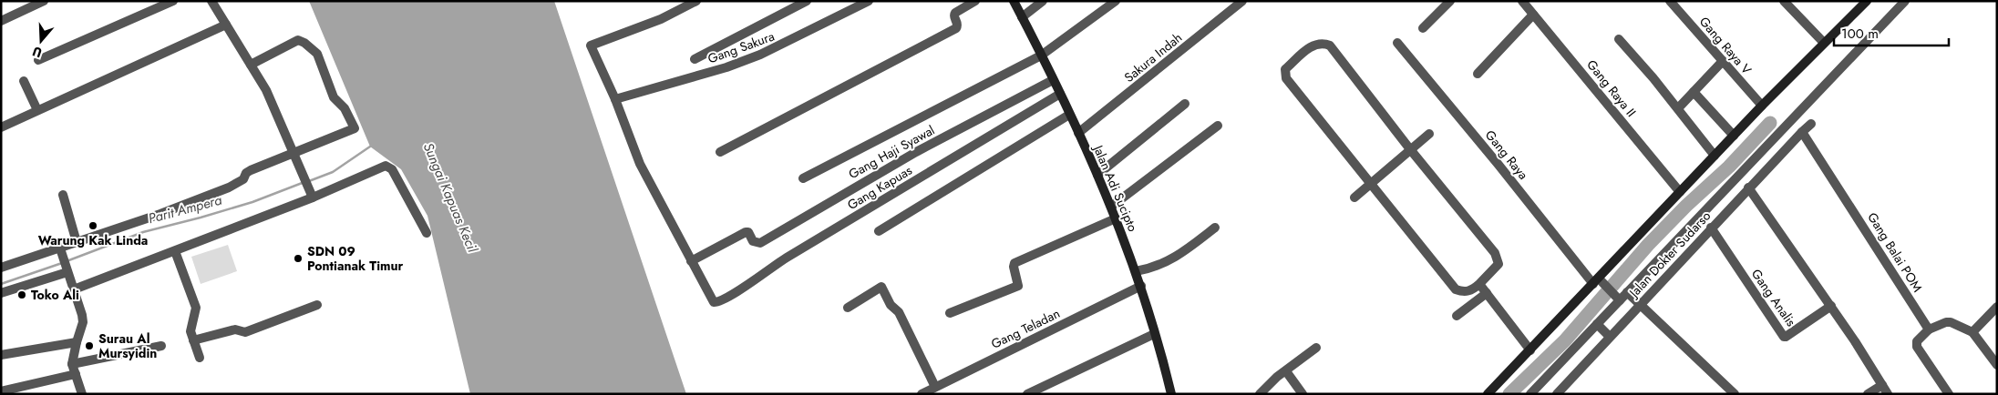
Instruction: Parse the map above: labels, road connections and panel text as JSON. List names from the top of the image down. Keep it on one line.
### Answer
{"streets":{"street":["Gang Raya V","Gang Sakura","Sakura Indah","Gang Raya II","Gang Haji Syawal","Gang Raya","Gang Kapuas","Jalan Adi Sucipto","Gang Balai POM","Jalan Dokter Sudarso","Gang Analis","Gang Teladan"]},"crossings":[["Sakura Indah","Jalan Adi Sucipto"],["Gang Haji Syawal","Gang Kapuas"],["Gang Haji Syawal","Jalan Adi Sucipto"],["Gang Kapuas","Jalan Adi Sucipto"],["Jalan Adi Sucipto","Gang Teladan"],["Gang Balai POM","Jalan Dokter Sudarso"],["Jalan Dokter Sudarso","Gang Analis"]],"water":["Sungai Kapuas Kecil","Parit Ampera"],"places":["Warung Kak Linda","SDN 09 Pontianak Timur","Toko Ali","Surau Al Mursyidin"],"scale_bar":"100 m","north":"bottom"}
